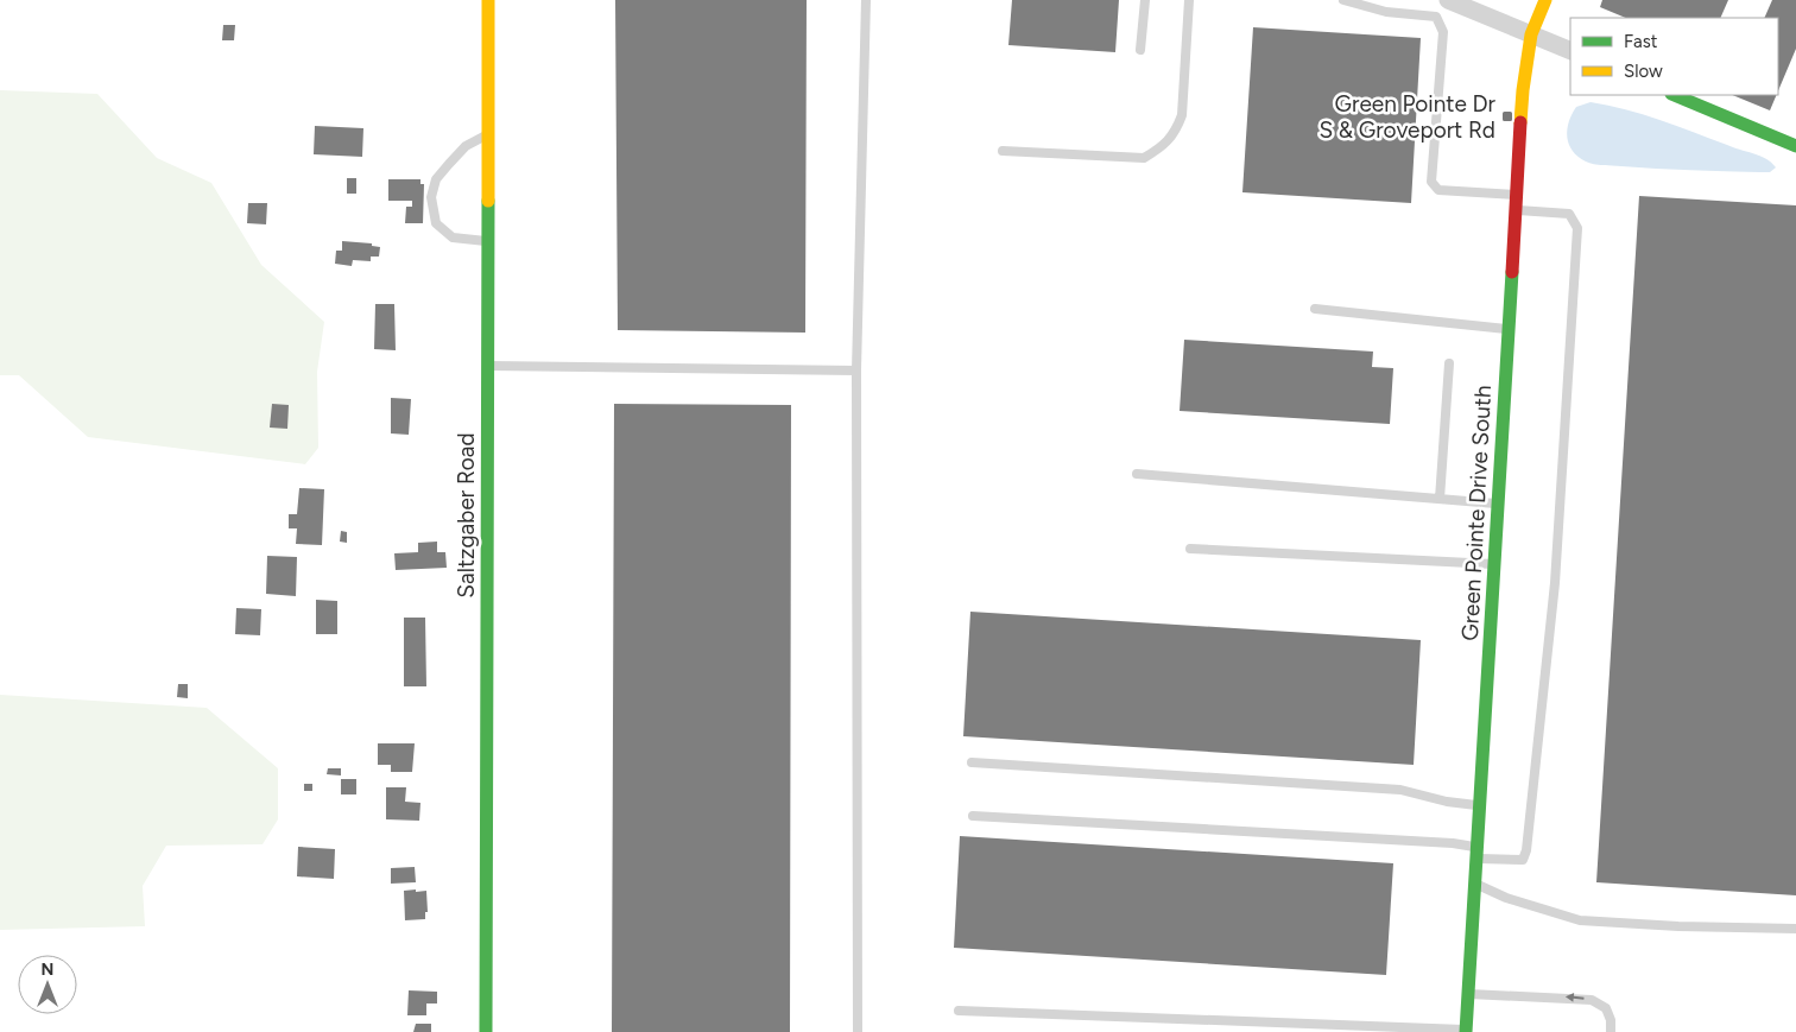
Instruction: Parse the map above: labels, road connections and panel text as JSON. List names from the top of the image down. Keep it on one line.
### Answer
{"streets":{"street":["Green Pointe Drive South","Saltzgaber Road"]},"places":{"transit":["Green Pointe Dr S & Groveport Rd"]},"legend":["Fast","Slow"],"north":"top"}
